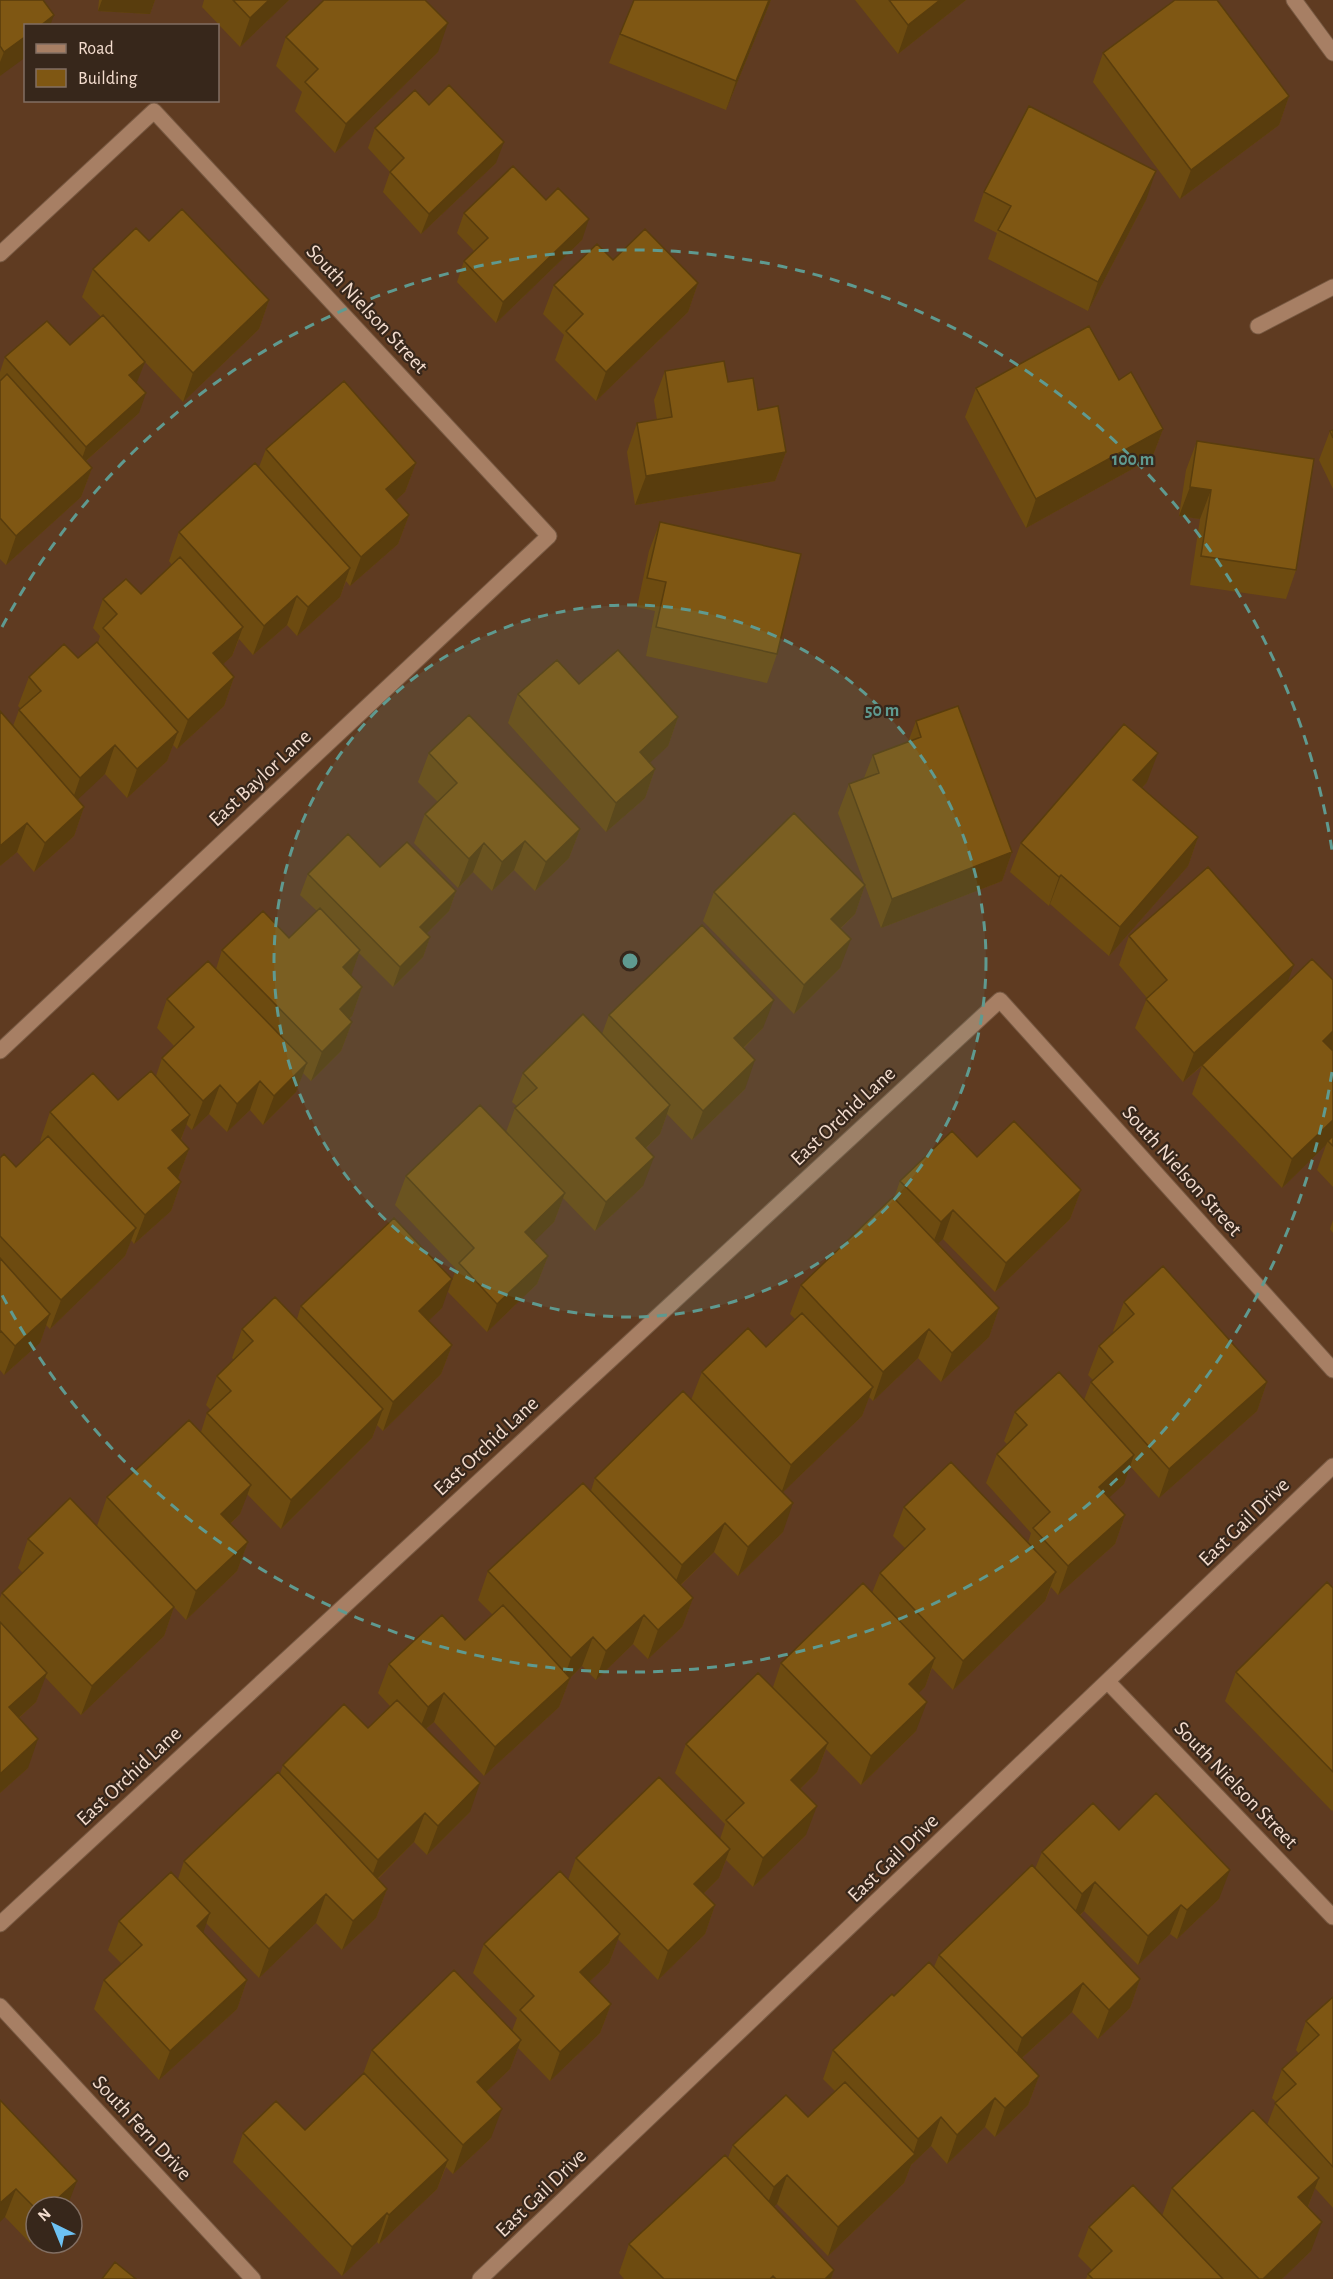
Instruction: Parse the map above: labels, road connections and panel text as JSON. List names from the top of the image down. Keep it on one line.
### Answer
{"streets":{"street":["South Nielson Street","East Baylor Lane","East Orchid Lane","East Gail Drive","South Fern Drive"]},"crossings":[["South Nielson Street","East Baylor Lane"],["South Nielson Street","East Orchid Lane"],["South Nielson Street","East Gail Drive"]],"legend":["Road","Building"],"north":"top left","rings":["100 m","50 m"]}
